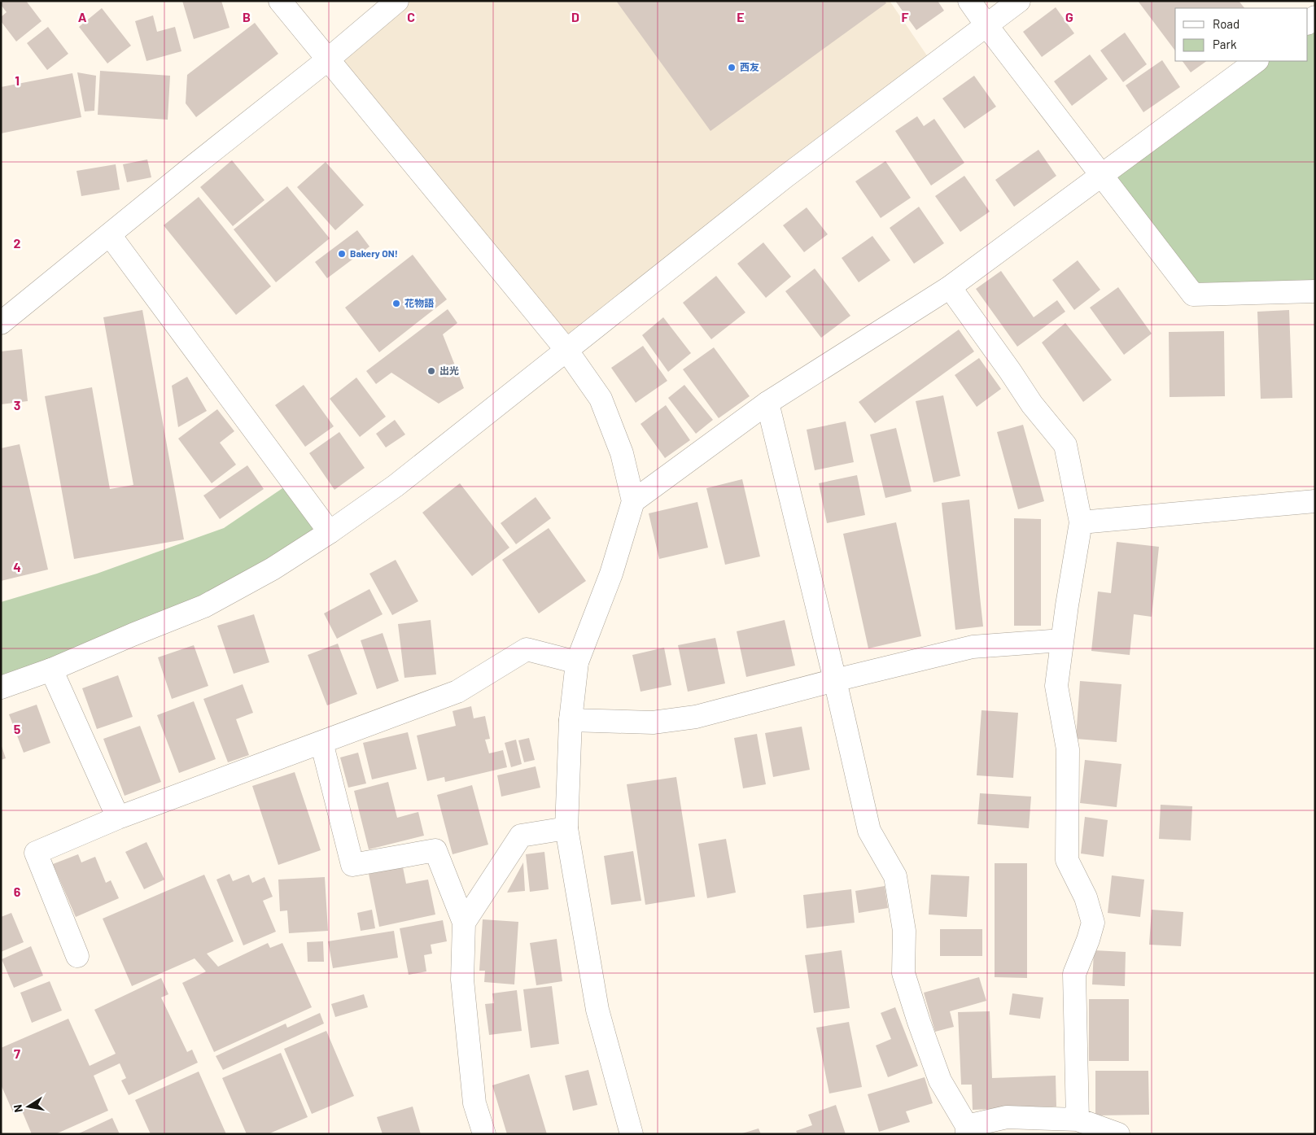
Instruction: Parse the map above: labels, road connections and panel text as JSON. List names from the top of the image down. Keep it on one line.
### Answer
{"places":["西友","Bakery ON!","花物語","出光"],"legend":["Road","Park"],"north":"left","grid":{"columns":["A","B","C","D","E","F","G"],"rows":["1","2","3","4","5","6","7"]}}
